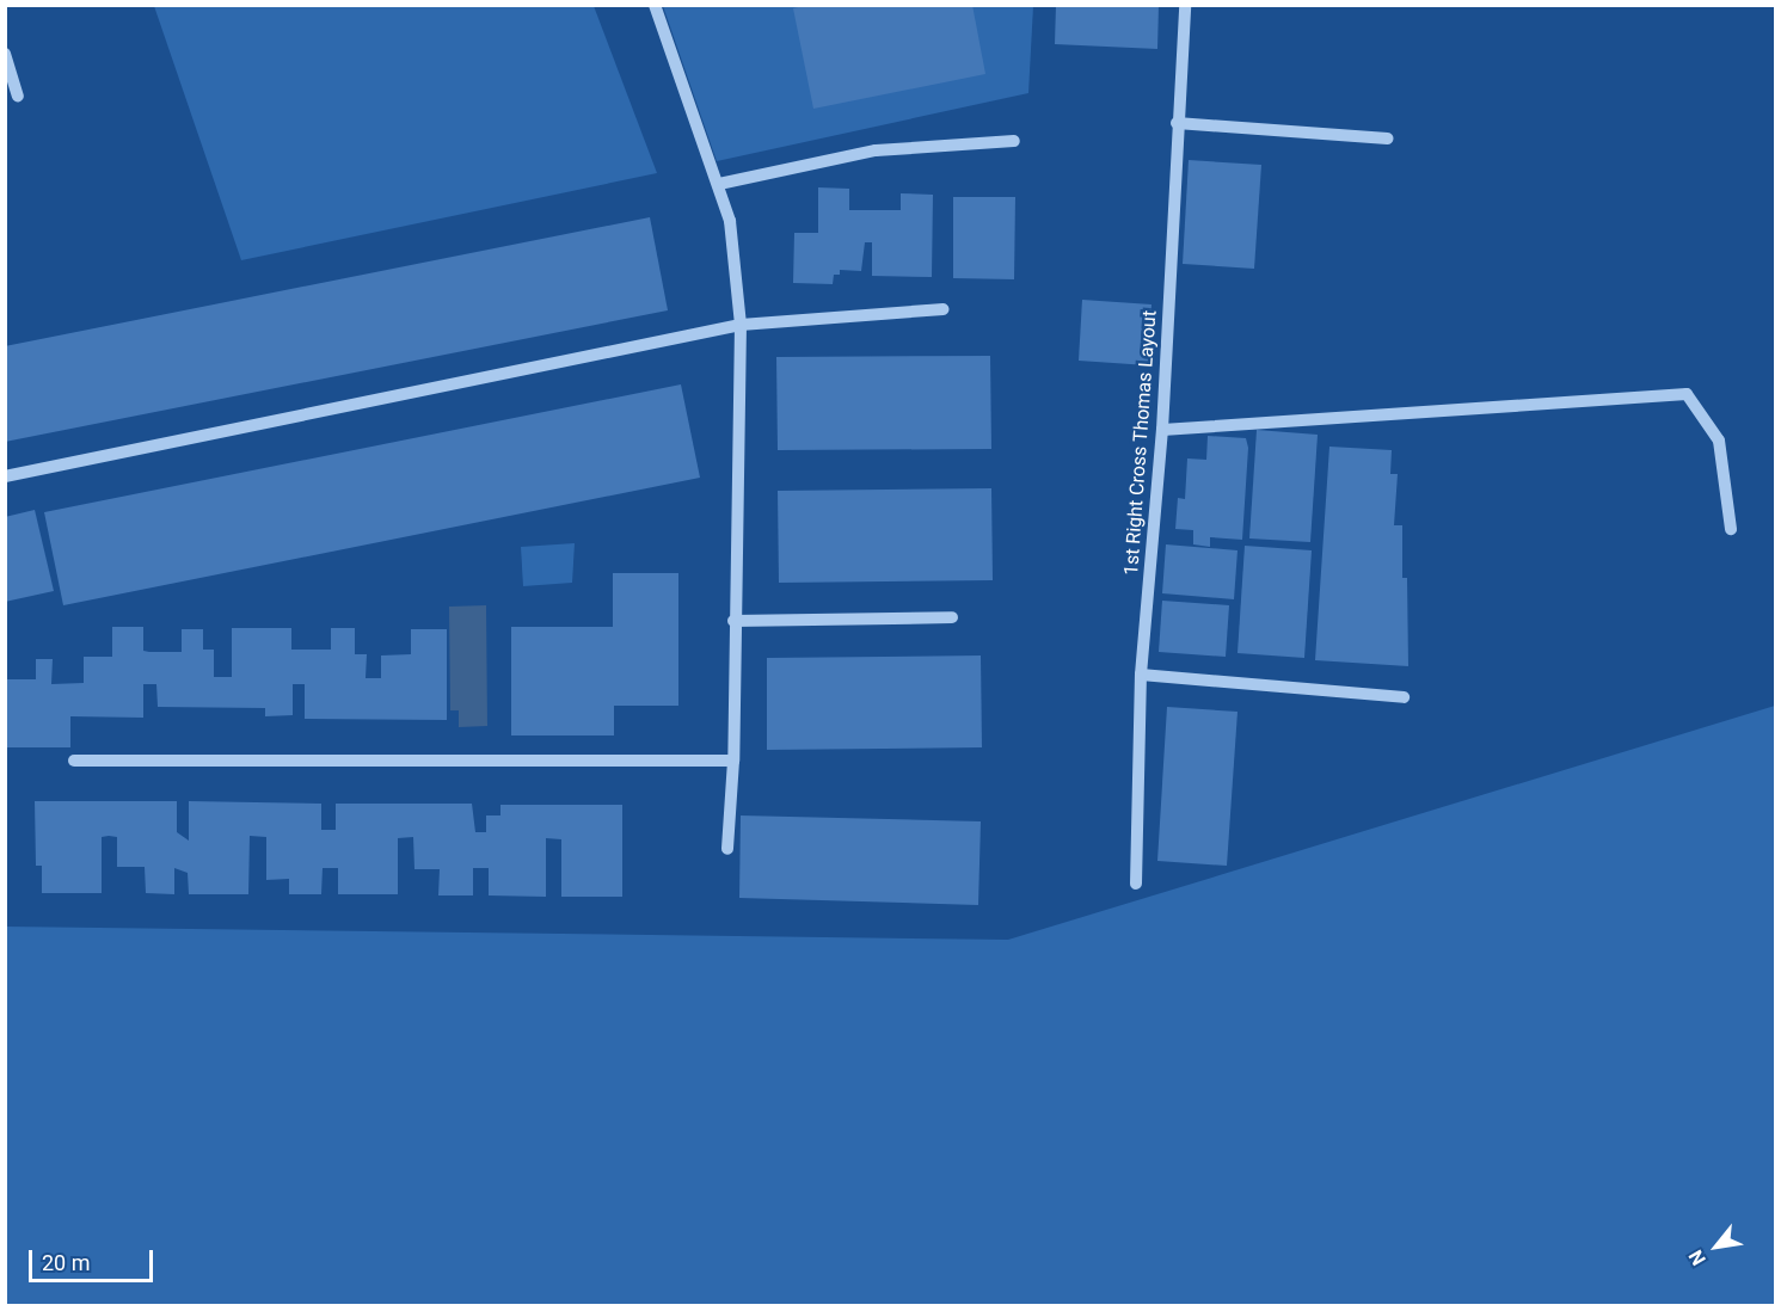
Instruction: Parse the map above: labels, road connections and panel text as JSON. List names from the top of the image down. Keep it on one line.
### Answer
{"streets":{"street":["1st Right Cross Thomas Layout"]},"scale_bar":"20 m","north":"bottom left"}
